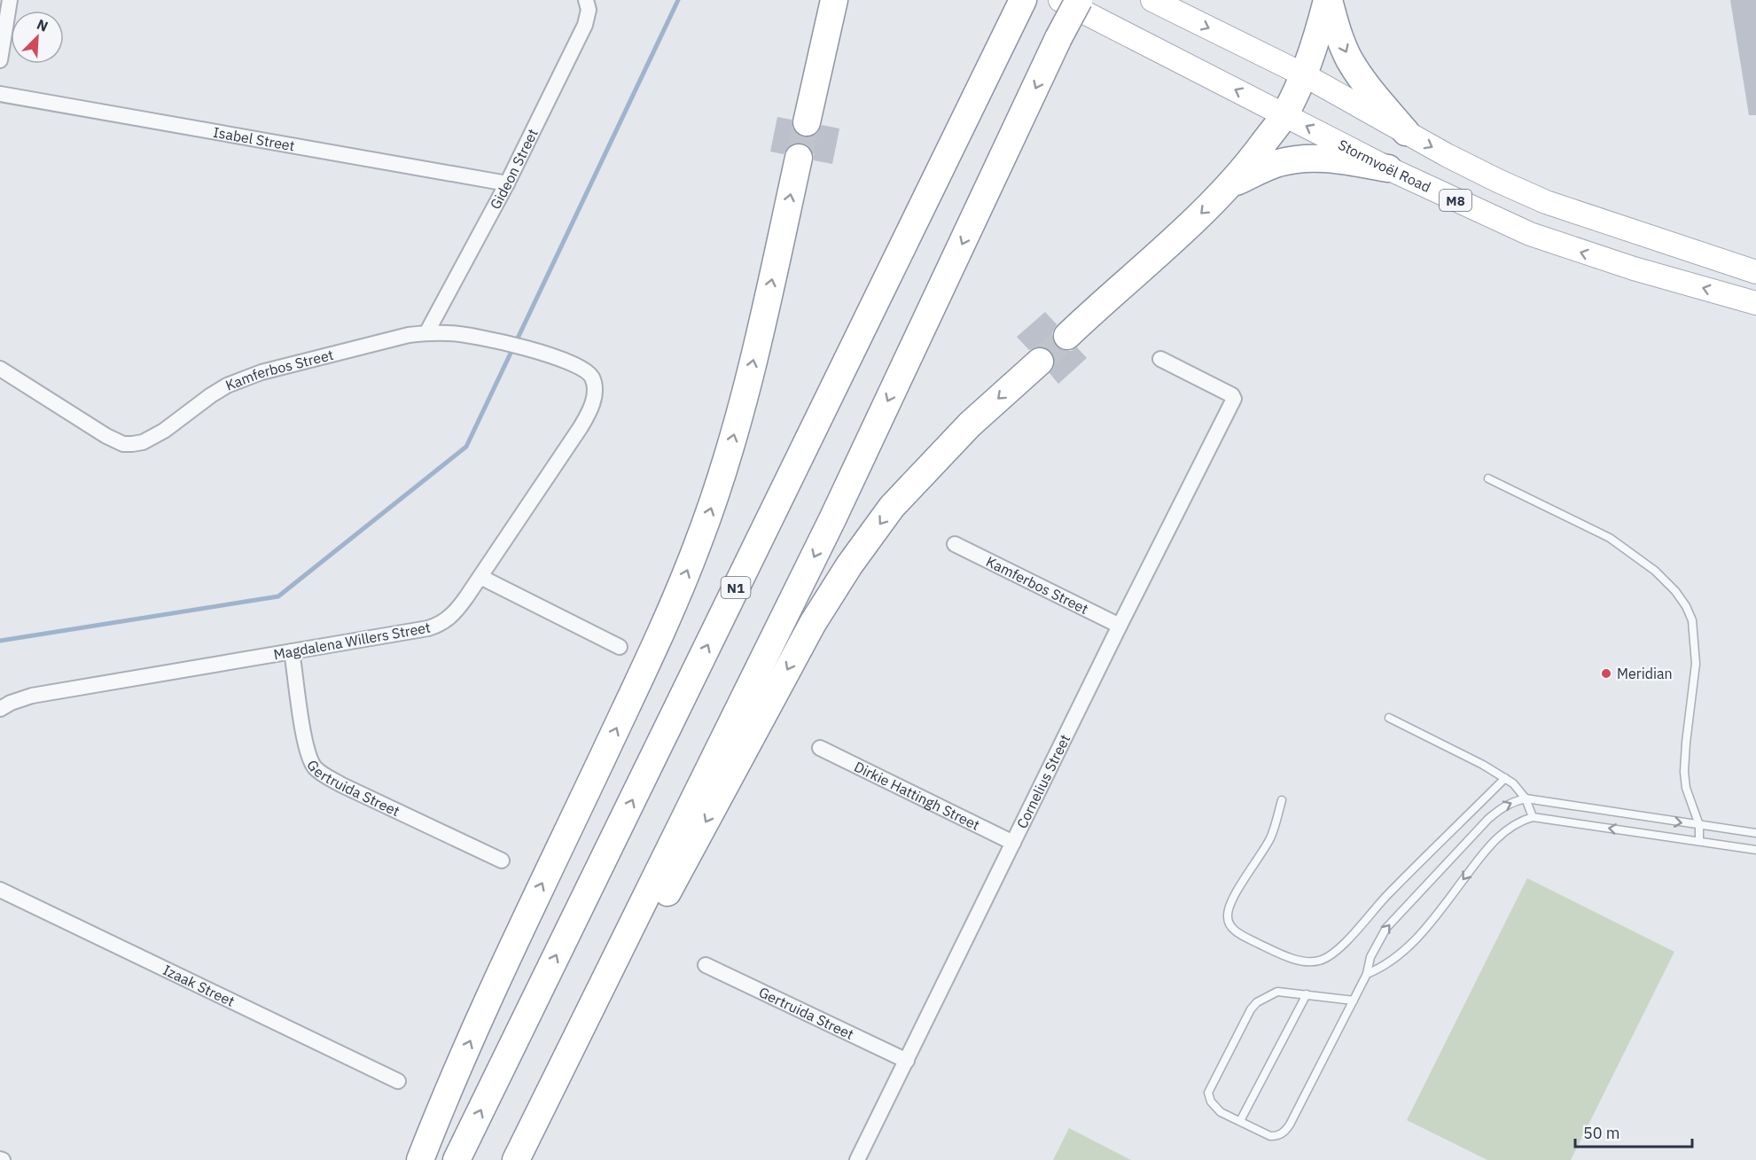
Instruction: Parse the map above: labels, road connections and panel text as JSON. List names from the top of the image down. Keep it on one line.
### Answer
{"streets":{"highway":["N1"],"main road":["Stormvoël Road","M8"],"street":["Isabel Street","Gideon Street","Kamferbos Street","Magdalena Willers Street","Cornelius Street","Gertruida Street","Dirkie Hattingh Street","Izaak Street"]},"crossings":[["Isabel Street","Gideon Street"],["Gideon Street","Kamferbos Street"],["Kamferbos Street","Magdalena Willers Street"],["Kamferbos Street","Cornelius Street"],["Magdalena Willers Street","Gertruida Street"],["Cornelius Street","Gertruida Street"],["Cornelius Street","Dirkie Hattingh Street"]],"places":["Meridian"],"scale_bar":"50 m","north":"top right"}
